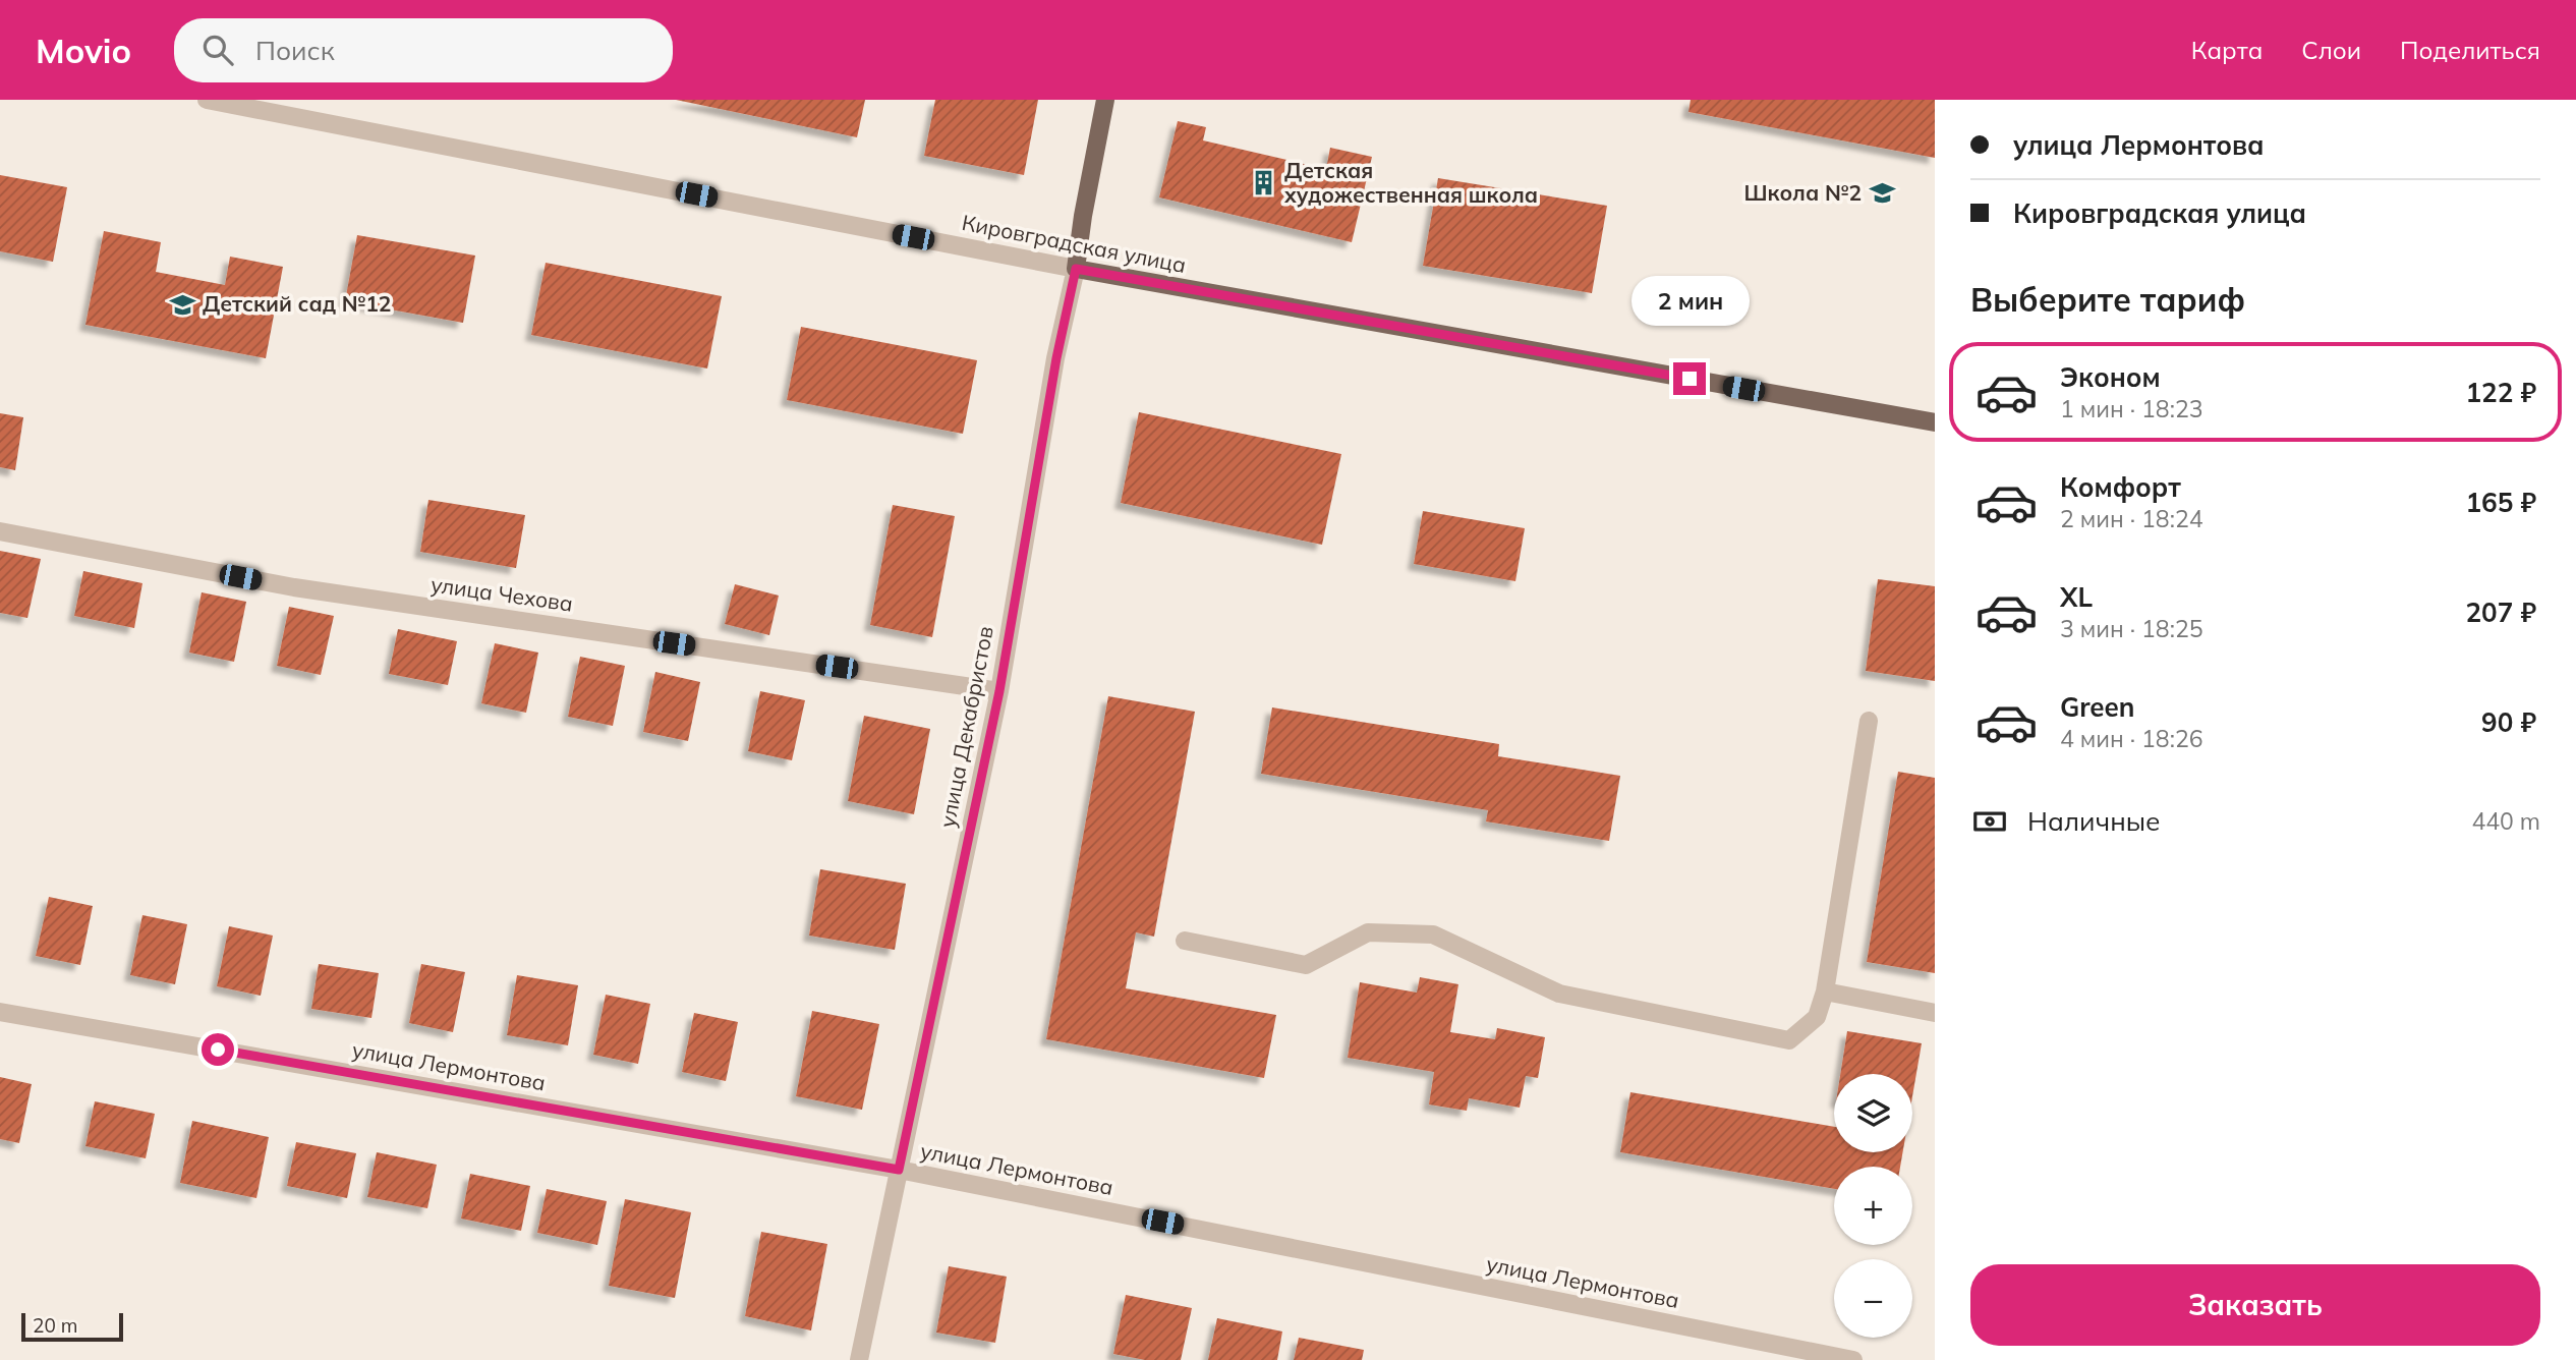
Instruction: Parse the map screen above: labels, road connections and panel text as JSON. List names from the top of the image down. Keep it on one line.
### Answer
{"streets":{"main road":["Кировградская улица","улица Декабристов"],"street":["улица Чехова","улица Лермонтова"]},"crossings":[["Кировградская улица","улица Декабристов"],["улица Чехова","улица Декабристов"],["улица Декабристов","улица Лермонтова"]],"places":{"building":["Детская художественная школа"],"school or university":["Школа №2","Детский сад №12"]},"scale_bar":"20 m","page":{"header":"Movio","search":"Поиск","nav":["Карта","Слои","Поделиться"],"banner":["улица Лермонтова","Кировградская улица"],"heading":"Выберите тариф","bubble":"2 мин","list":[{"name":"Эконом","note":"1 мин · 18:23","value":"122 ₽"},{"name":"Комфорт","note":"2 мин · 18:24","value":"165 ₽"},{"name":"XL","note":"3 мин · 18:25","value":"207 ₽"},{"name":"Green","note":"4 мин · 18:26","value":"90 ₽"}],"pay":["Наличные","440 m"],"map_buttons":["+","−"],"buttons":"Заказать","scale":"20 m"}}
